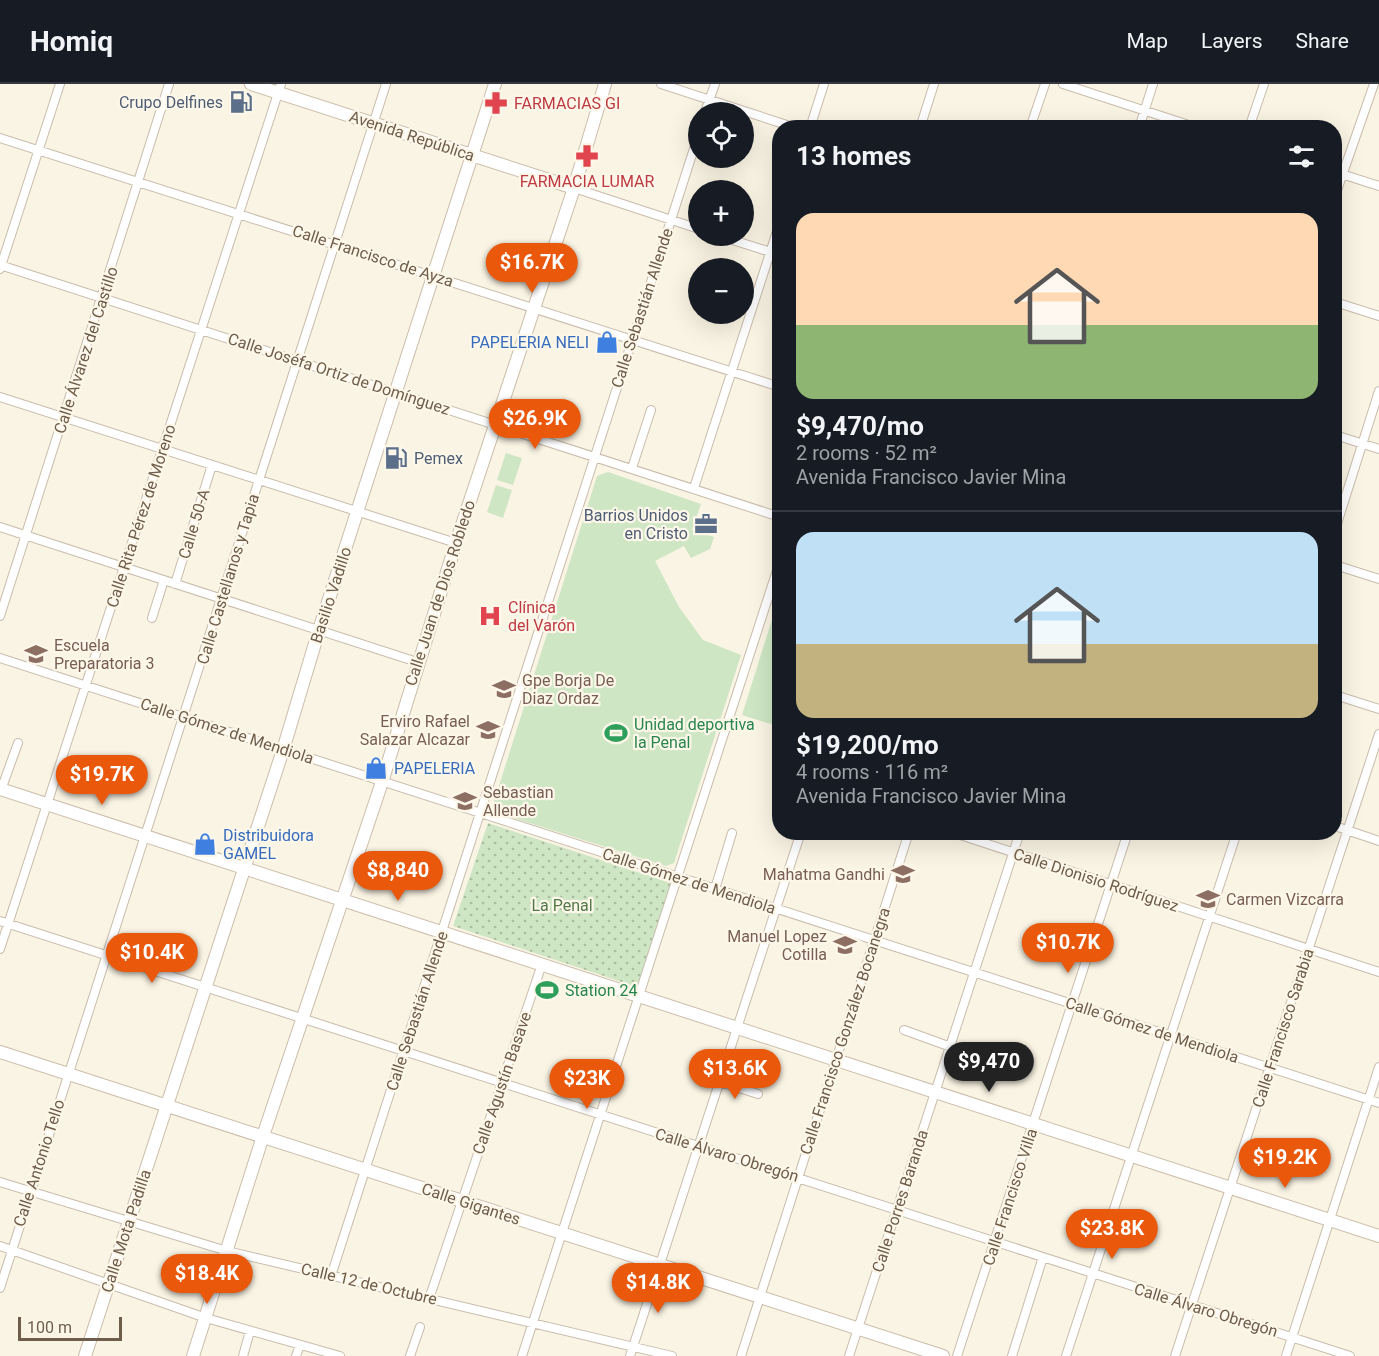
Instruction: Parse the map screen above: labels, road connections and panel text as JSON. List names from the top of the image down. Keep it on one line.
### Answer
{"streets":{"street":["Avenida República","Calle Francisco de Ayza","Calle Sebastián Allende","Calle Álvarez del Castillo","Calle Joséfa Ortiz de Domínguez","Calle Rita Pérez de Moreno","Calle 50-A","Calle Castellanos y Tapia","Calle Juan de Dios Robledo","Basilio Vadillo","Calle Gómez de Mendiola","Calle Dionisio Rodríguez","Calle Francisco Sarabia","Calle Francisco González Bocanegra","Calle Agustín Basave","Calle Álvaro Obregón","Calle Antonio Tello","Calle Francisco Villa","Calle Porres Baranda","Calle Gigantes","Calle Mota Padilla","Calle 12 de Octubre"]},"crossings":[["Avenida República","Calle Rita Pérez de Moreno"],["Avenida República","Calle Castellanos y Tapia"],["Avenida República","Calle Juan de Dios Robledo"],["Avenida República","Basilio Vadillo"],["Calle Francisco de Ayza","Calle Sebastián Allende"],["Calle Francisco de Ayza","Calle Álvarez del Castillo"],["Calle Francisco de Ayza","Calle Rita Pérez de Moreno"],["Calle Francisco de Ayza","Calle Castellanos y Tapia"],["Calle Francisco de Ayza","Calle Juan de Dios Robledo"],["Calle Francisco de Ayza","Basilio Vadillo"],["Calle Sebastián Allende","Calle Joséfa Ortiz de Domínguez"],["Calle Sebastián Allende","Calle Gómez de Mendiola"],["Calle Sebastián Allende","Calle Álvaro Obregón"],["Calle Sebastián Allende","Calle Gigantes"],["Calle Sebastián Allende","Calle 12 de Octubre"],["Calle Álvarez del Castillo","Calle Joséfa Ortiz de Domínguez"],["Calle Joséfa Ortiz de Domínguez","Calle Rita Pérez de Moreno"],["Calle Joséfa Ortiz de Domínguez","Calle Castellanos y Tapia"],["Calle Joséfa Ortiz de Domínguez","Calle Juan de Dios Robledo"],["Calle Joséfa Ortiz de Domínguez","Basilio Vadillo"],["Calle Rita Pérez de Moreno","Calle Gómez de Mendiola"],["Calle Rita Pérez de Moreno","Calle Álvaro Obregón"],["Calle Castellanos y Tapia","Calle Gómez de Mendiola"],["Calle Castellanos y Tapia","Calle Álvaro Obregón"],["Calle Castellanos y Tapia","Calle Antonio Tello"],["Calle Castellanos y Tapia","Calle Gigantes"],["Calle Juan de Dios Robledo","Calle Gómez de Mendiola"],["Calle Juan de Dios Robledo","Calle Álvaro Obregón"],["Calle Juan de Dios Robledo","Calle Gigantes"],["Calle Juan de Dios Robledo","Calle 12 de Octubre"],["Basilio Vadillo","Calle Gómez de Mendiola"],["Basilio Vadillo","Calle Álvaro Obregón"],["Basilio Vadillo","Calle Gigantes"],["Basilio Vadillo","Calle Mota Padilla"],["Calle Gómez de Mendiola","Calle Francisco Sarabia"],["Calle Gómez de Mendiola","Calle Francisco González Bocanegra"],["Calle Gómez de Mendiola","Calle Francisco Villa"],["Calle Gómez de Mendiola","Calle Porres Baranda"],["Calle Dionisio Rodríguez","Calle Francisco Sarabia"],["Calle Dionisio Rodríguez","Calle Francisco Villa"],["Calle Dionisio Rodríguez","Calle Porres Baranda"],["Calle Francisco Sarabia","Calle Álvaro Obregón"],["Calle Francisco González Bocanegra","Calle Álvaro Obregón"],["Calle Francisco González Bocanegra","Calle Gigantes"],["Calle Agustín Basave","Calle Álvaro Obregón"],["Calle Agustín Basave","Calle Gigantes"],["Calle Agustín Basave","Calle 12 de Octubre"],["Calle Álvaro Obregón","Calle Francisco Villa"],["Calle Álvaro Obregón","Calle Porres Baranda"],["Calle Antonio Tello","Calle Gigantes"],["Calle Antonio Tello","Calle 12 de Octubre"],["Calle Porres Baranda","Calle Gigantes"],["Calle Gigantes","Calle Mota Padilla"],["Calle Mota Padilla","Calle 12 de Octubre"]],"parks":["La Penal"],"places":{"fuel station":["Crupo Delfines","Pemex"],"pharmacy":["FARMACIAS GI","FARMACIA LUMAR"],"shop":["PAPELERIA NELI","PAPELERIA","Distribuidora GAMEL"],"office":["Barrios Unidos en Cristo"],"hospital":["Clínica del Varón"],"school or university":["Escuela Preparatoria 3","Gpe Borja De Diaz Ordaz","Erviro Rafael Salazar Alcazar","Sebastian Allende","Mahatma Gandhi","Carmen Vizcarra","Manuel Lopez Cotilla"],"sports":["Unidad deportiva la Penal","Station 24"]},"scale_bar":"100 m","page":{"header":"Homiq","nav":["Map","Layers","Share"],"map_buttons":["+","−"],"heading":"13 homes","list":[{"name":"$9,470/mo","note":"2 rooms · 52 m² · Avenida Francisco Javier Mina"},{"name":"$19,200/mo","note":"4 rooms · 116 m² · Avenida Francisco Javier Mina"}],"price":["$16.7K","$26.9K","$19.7K","$8,840","$10.7K","$10.4K","$9,470","$13.6K","$23K","$19.2K","$23.8K","$18.4K","$14.8K"],"scale":"100 m"}}
